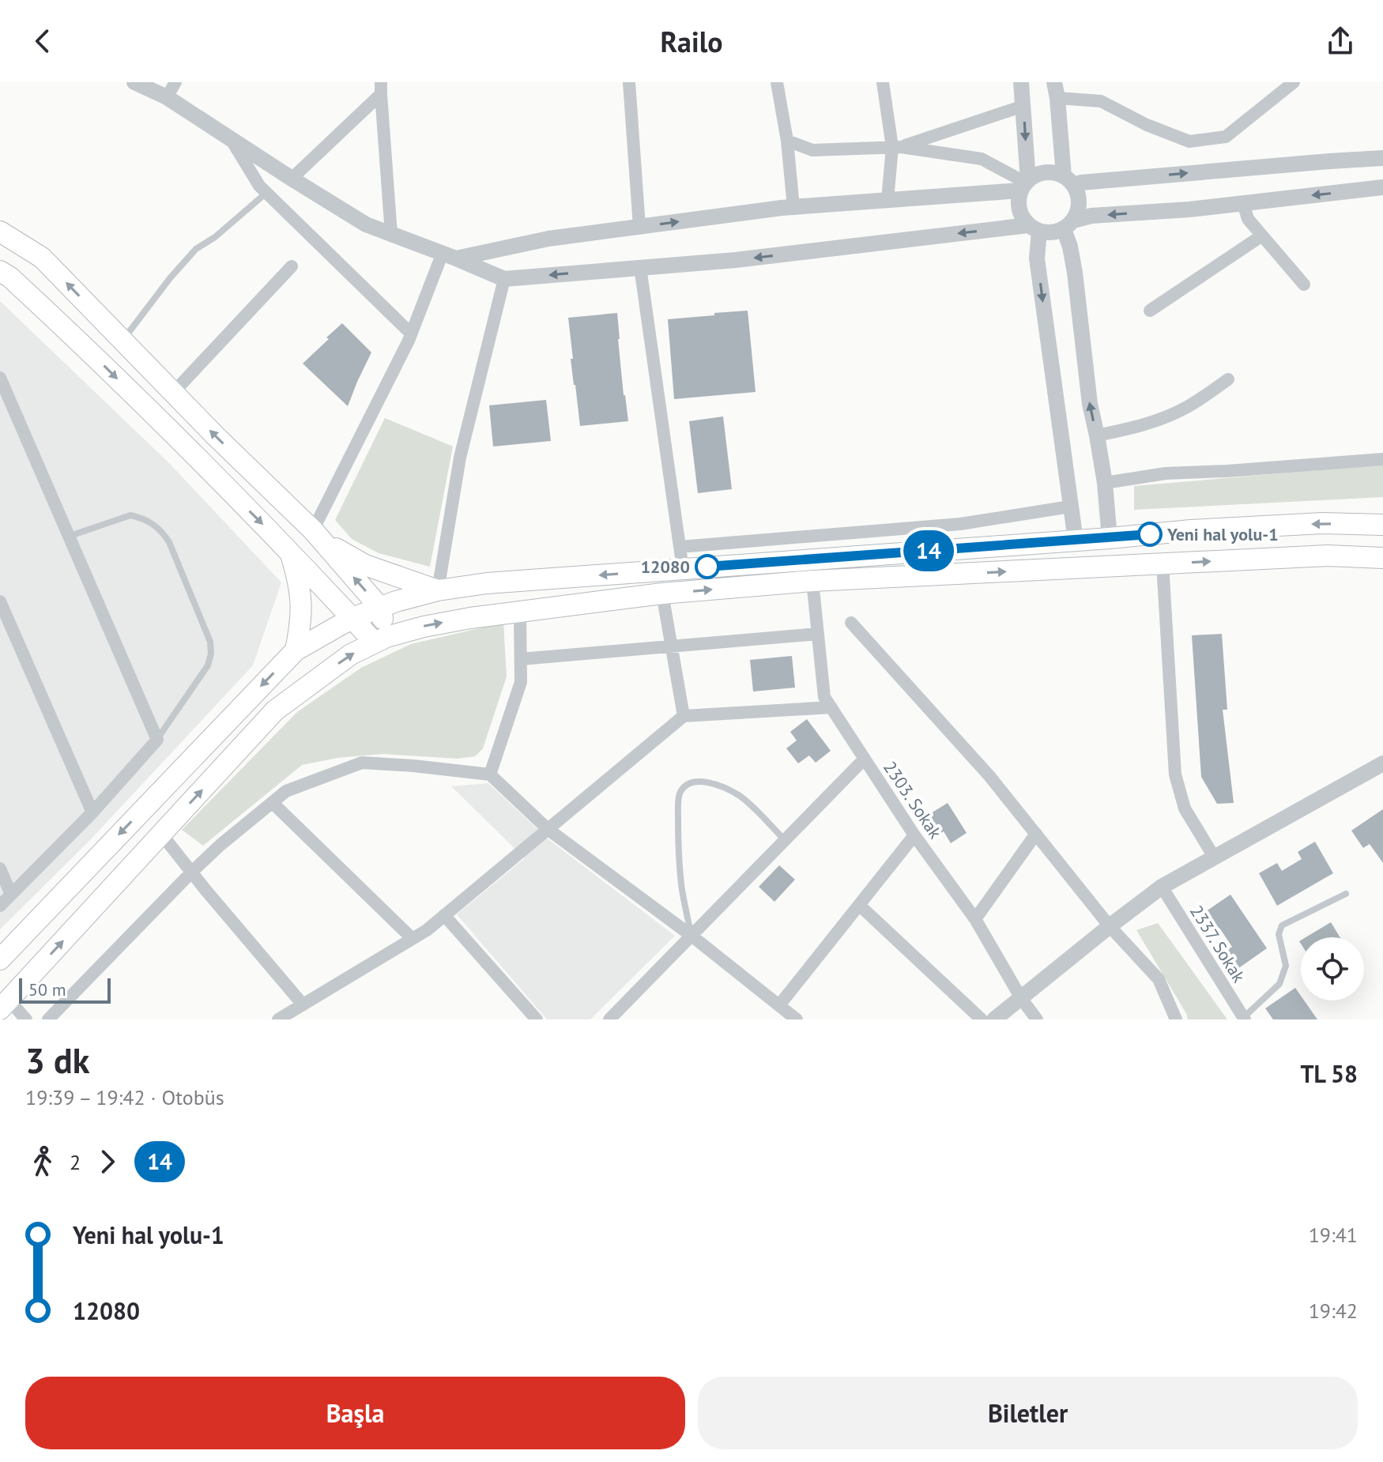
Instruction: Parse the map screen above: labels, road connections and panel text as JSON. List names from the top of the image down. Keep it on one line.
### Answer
{"streets":{"street":["2303. Sokak","2337. Sokak"]},"places":["Yeni hal yolu-1","12080"],"lines":["bus line 14"],"scale_bar":"50 m","page":{"header":"Railo","on_map":"14","scale":"50 m","heading":["3 dk","19:39 – 19:42 · Otobüs","TL 58"],"legs":["2","14"],"list":[{"name":"Yeni hal yolu-1","value":"19:41"},{"name":"12080","value":"19:42"}],"buttons":["Başla","Biletler"]}}
